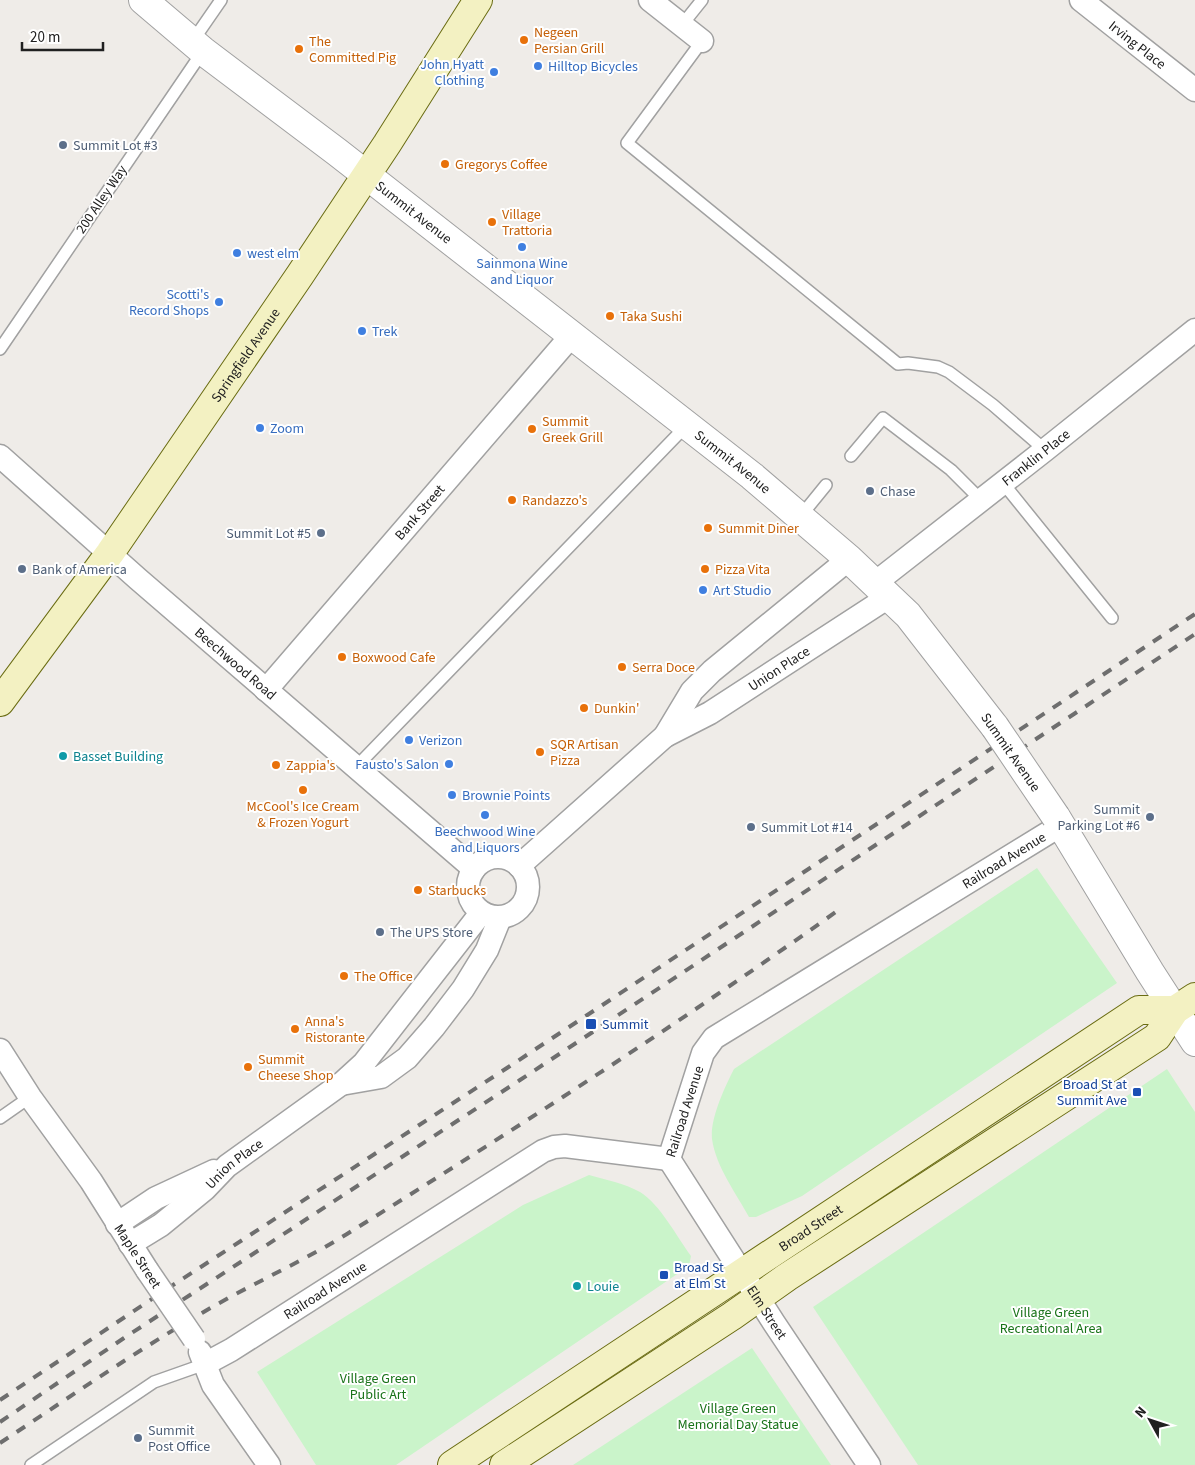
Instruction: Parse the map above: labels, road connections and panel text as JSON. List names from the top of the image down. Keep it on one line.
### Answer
{"streets":{"main road":["Springfield Avenue","Broad Street"],"street":["Irving Place","Summit Avenue","Franklin Place","Bank Street","Beechwood Road","Union Place","Railroad Avenue","Maple Street","Elm Street"],"lane":["200 Alley Way"]},"crossings":[["200 Alley Way","Summit Avenue"],["Summit Avenue","Springfield Avenue"],["Summit Avenue","Franklin Place"],["Summit Avenue","Bank Street"],["Summit Avenue","Union Place"],["Summit Avenue","Railroad Avenue"],["Summit Avenue","Broad Street"],["Springfield Avenue","Beechwood Road"],["Franklin Place","Union Place"],["Bank Street","Beechwood Road"],["Beechwood Road","Union Place"],["Union Place","Maple Street"],["Railroad Avenue","Maple Street"],["Railroad Avenue","Elm Street"],["Broad Street","Elm Street"]],"parks":["Village Green Recreational Area","Village Green Public Art","Village Green Memorial Day Statue"],"places":{"other":["Negeen Persian Grill","The Committed Pig","Hilltop Bicycles","John Hyatt Clothing","Summit Lot #3","Gregorys Coffee","Village Trattoria","Sainmona Wine and Liquor","west elm","Scotti's Record Shops","Taka Sushi","Trek","Zoom","Summit Greek Grill","Chase","Randazzo's","Summit Diner","Summit Lot #5","Bank of America","Pizza Vita","Art Studio","Boxwood Cafe","Serra Doce","Dunkin'","Verizon","SQR Artisan Pizza","Basset Building","Fausto's Salon","Zappia's","McCool's Ice Cream & Frozen Yogurt","Brownie Points","Beechwood Wine and Liquors","Summit Parking Lot #6","Summit Lot #14","Starbucks","The UPS Store","The Office","Anna's Ristorante","Summit Cheese Shop","Louie","Summit Post Office"],"transit":["Summit","Broad St at Summit Ave","Broad St at Elm St"]},"scale_bar":"20 m","north":"top left"}
